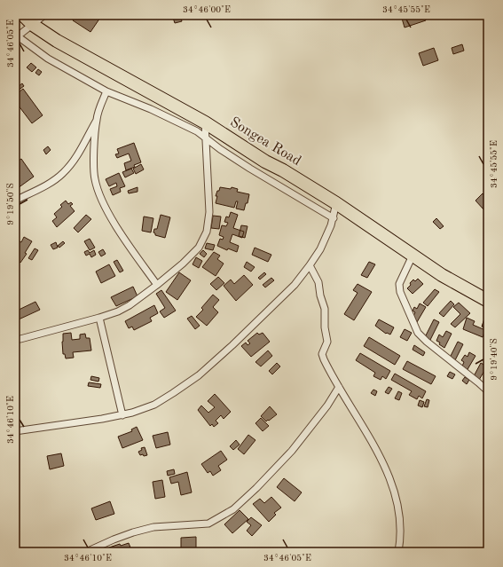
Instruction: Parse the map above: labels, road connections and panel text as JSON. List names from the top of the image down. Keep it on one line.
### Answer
{"streets":{"highway":["Songea Road"]},"coordinates":["34°46'00\"E","34°45'55\"E","34°46'05\"E","9°19'50\"S","9°19'40\"S","34°46'10\"E"]}
